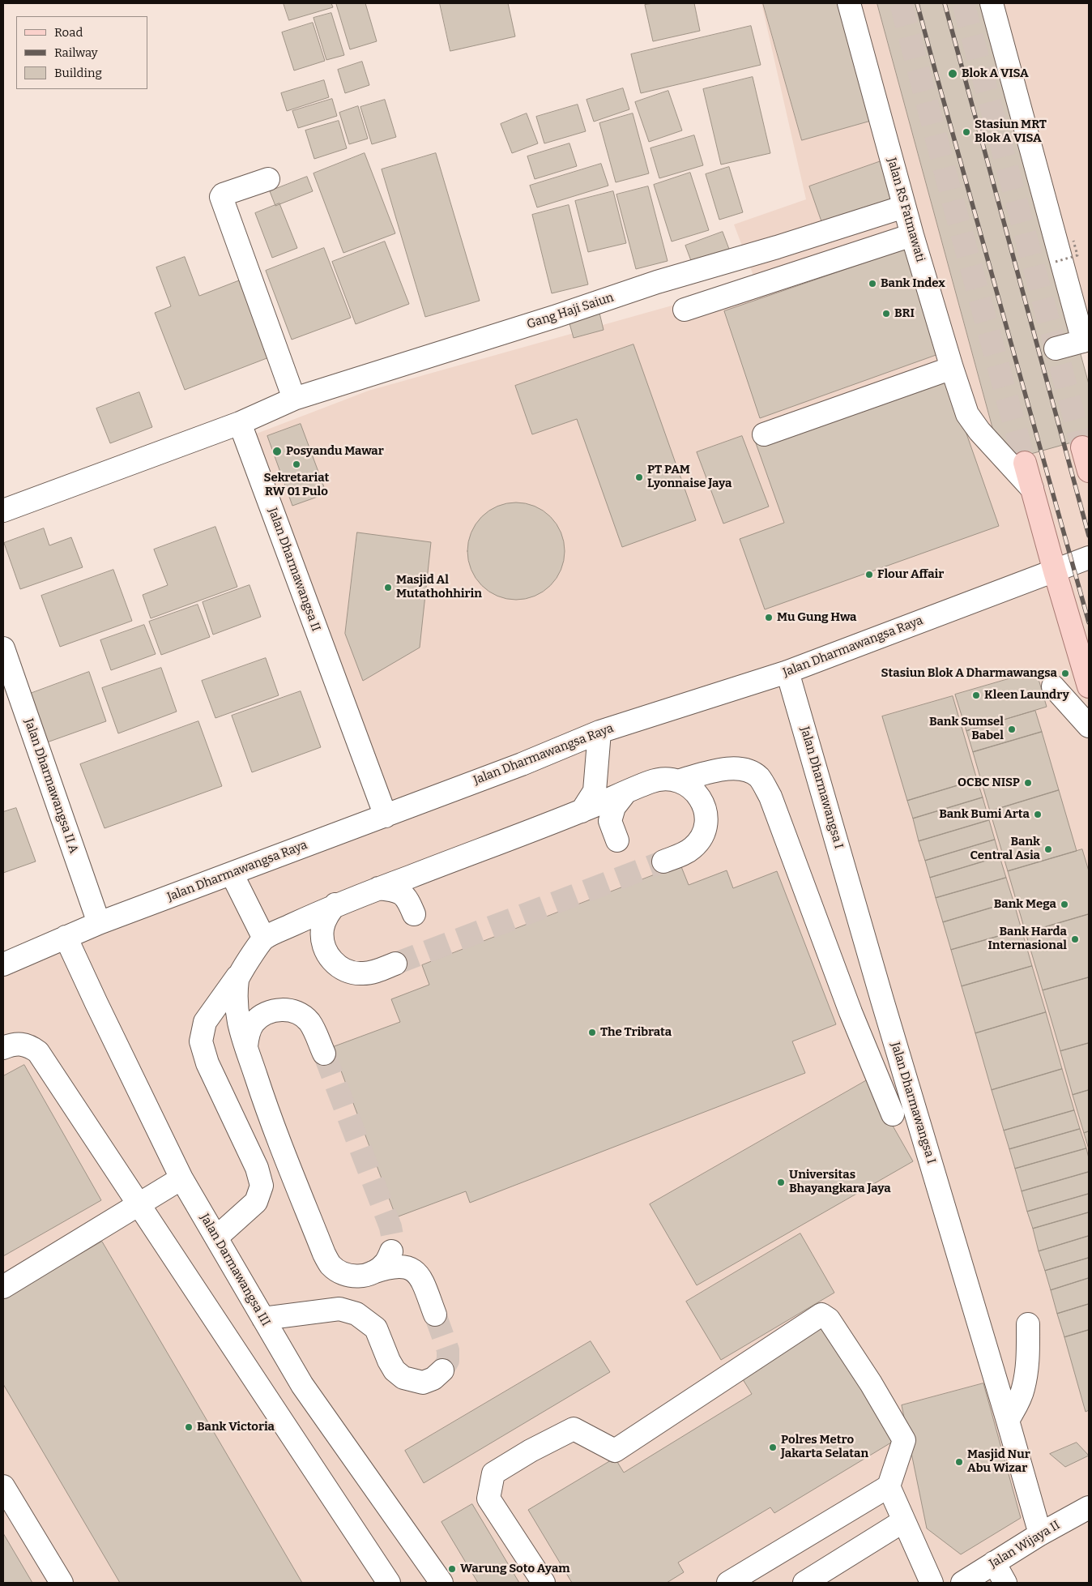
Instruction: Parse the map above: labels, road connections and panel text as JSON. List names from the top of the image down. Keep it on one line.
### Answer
{"streets":{"main road":["Jalan RS Fatmawati"],"street":["Gang Haji Saiun","Jalan Dharmawangsa II","Jalan Dharmawangsa Raya","Jalan Dharmawangsa II A","Jalan Dharmawangsa I","Jalan Darmawangsa III","Jalan Wijaya II"]},"crossings":[["Jalan RS Fatmawati","Gang Haji Saiun"],["Jalan RS Fatmawati","Jalan Dharmawangsa Raya"],["Gang Haji Saiun","Jalan Dharmawangsa II"],["Jalan Dharmawangsa II","Jalan Dharmawangsa Raya"],["Jalan Dharmawangsa Raya","Jalan Dharmawangsa II A"],["Jalan Dharmawangsa Raya","Jalan Dharmawangsa I"],["Jalan Dharmawangsa Raya","Jalan Darmawangsa III"],["Jalan Dharmawangsa I","Jalan Wijaya II"]],"places":["Blok A VISA","Stasiun MRT Blok A VISA","Bank Index","BRI","Posyandu Mawar","Sekretariat RW 01 Pulo","PT PAM Lyonnaise Jaya","Flour Affair","Masjid Al Mutathohhirin","Mu Gung Hwa","Stasiun Blok A Dharmawangsa","Kleen Laundry","Bank Sumsel Babel","OCBC NISP","Bank Bumi Arta","Bank Central Asia","Bank Mega","Bank Harda Internasional","The Tribrata","Universitas Bhayangkara Jaya","Bank Victoria","Polres Metro Jakarta Selatan","Masjid Nur Abu Wizar","Warung Soto Ayam"],"legend":["Road","Railway","Building"]}
